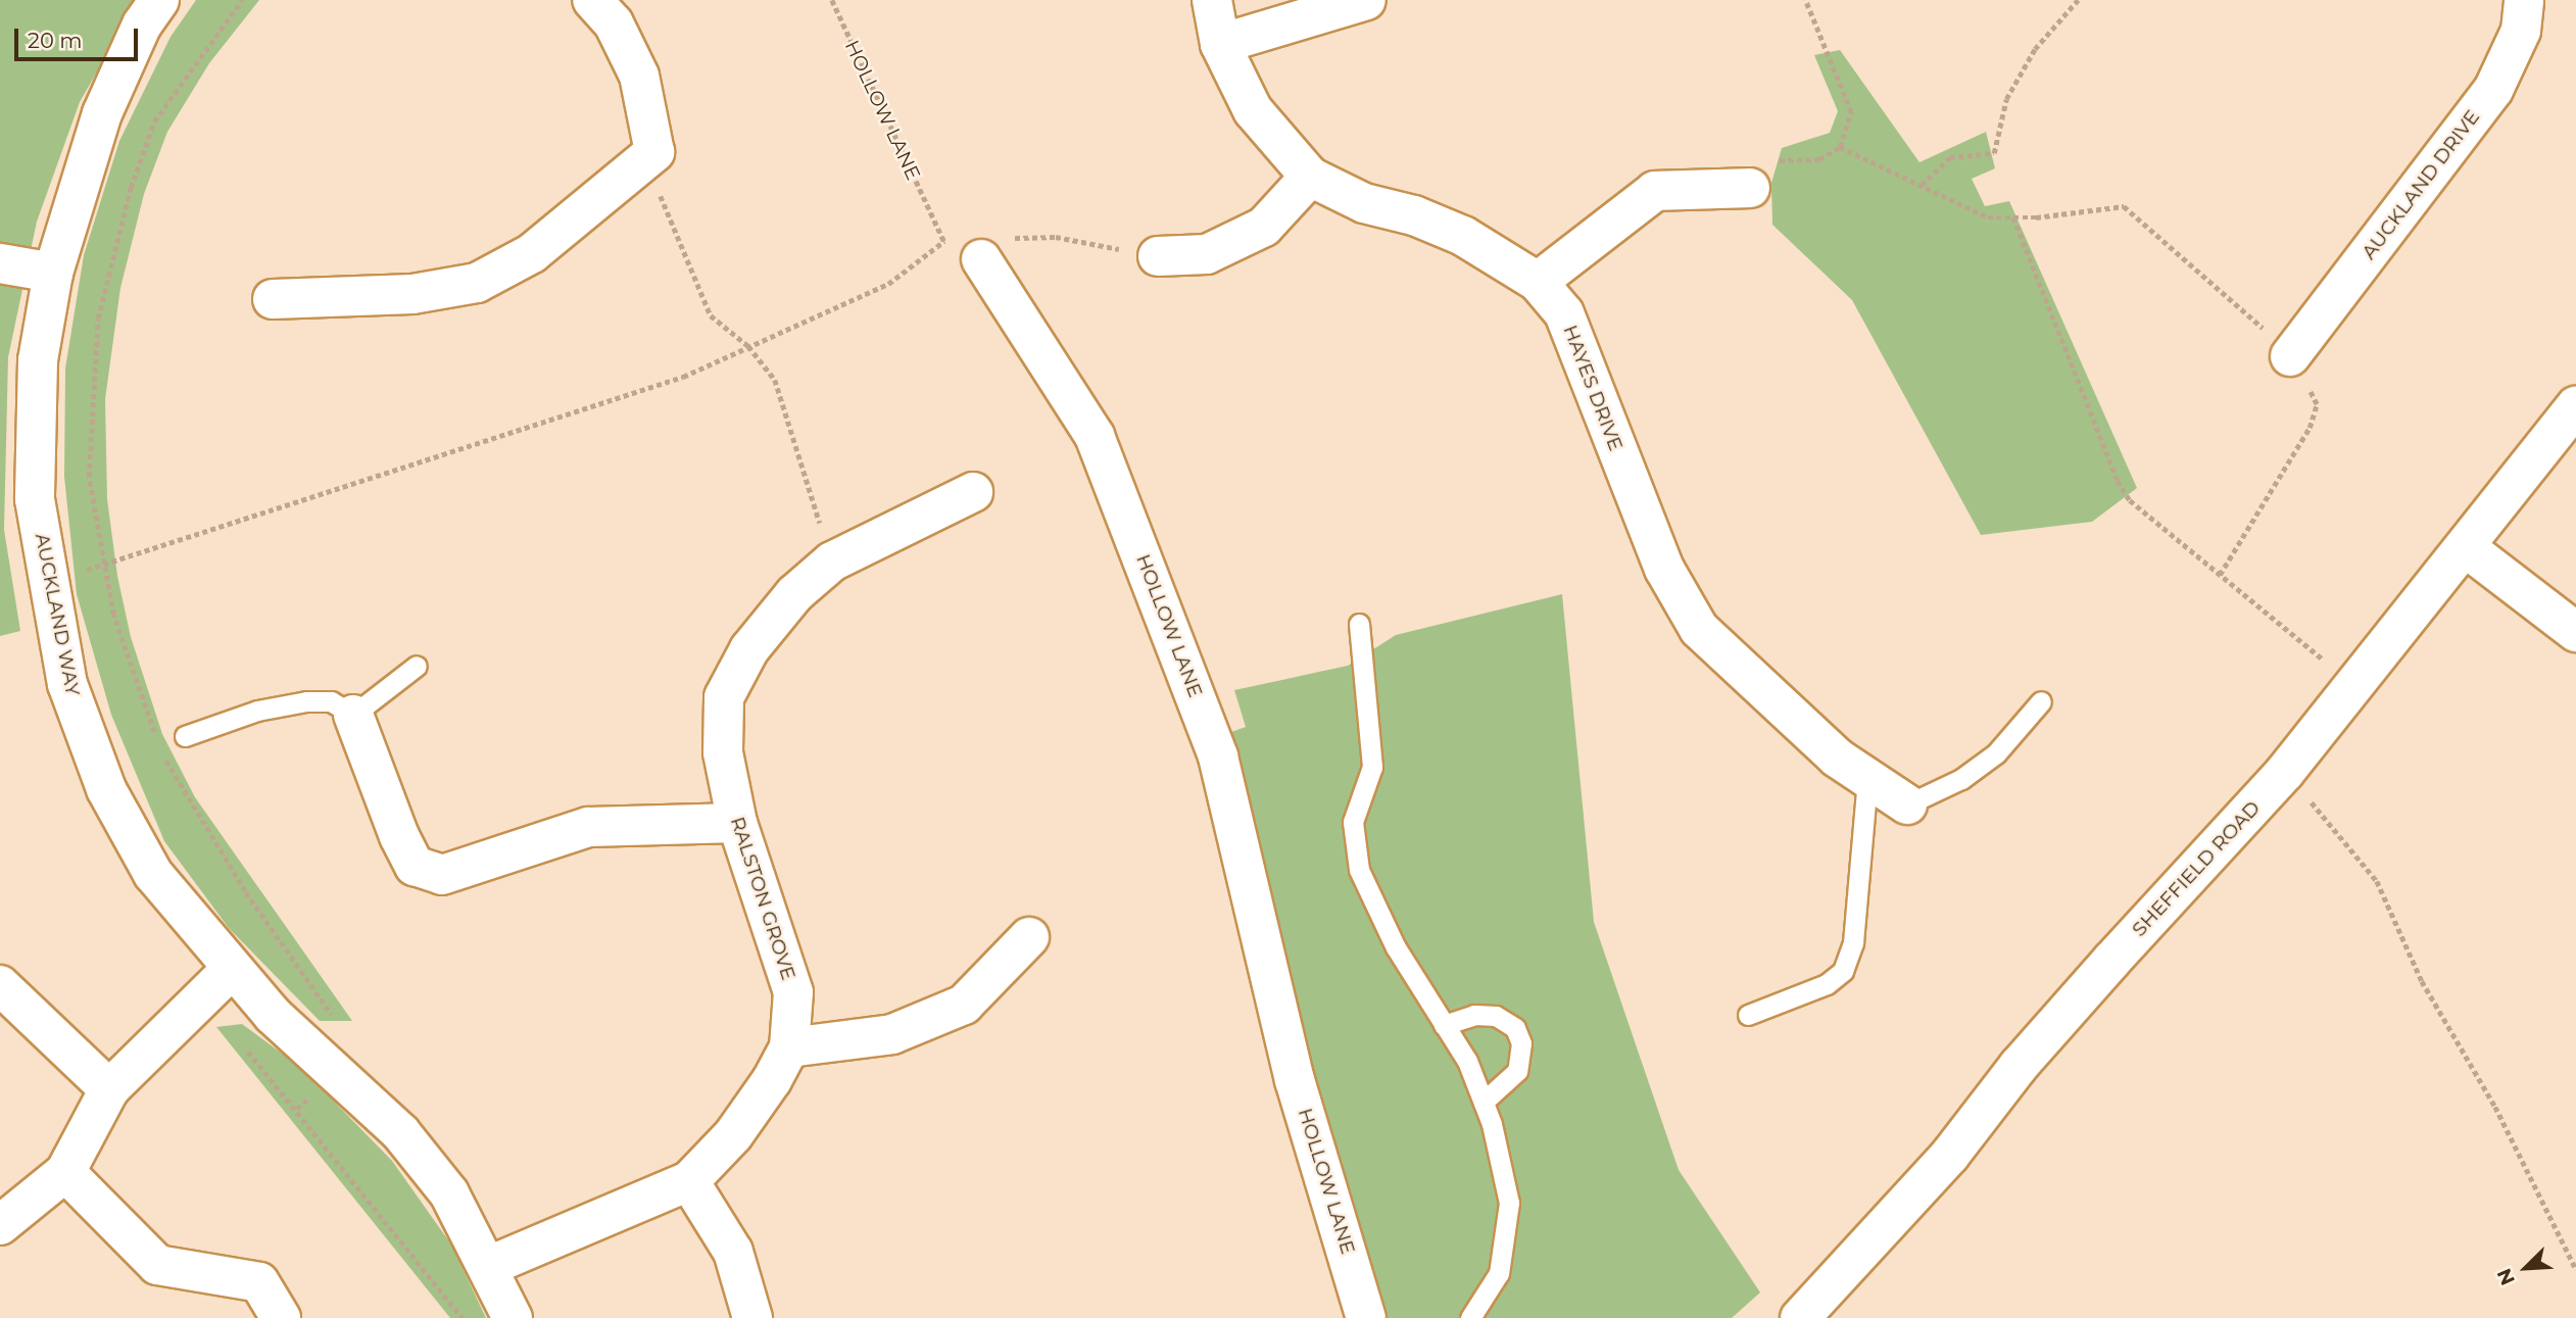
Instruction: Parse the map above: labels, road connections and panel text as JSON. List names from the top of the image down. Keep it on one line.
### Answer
{"streets":{"street":["HOLLOW LANE","AUCKLAND DRIVE","HAYES DRIVE","AUCKLAND WAY","SHEFFIELD ROAD","RALSTON GROVE"]},"crossings":[["AUCKLAND WAY","RALSTON GROVE"]],"scale_bar":"20 m","north":"bottom left"}
